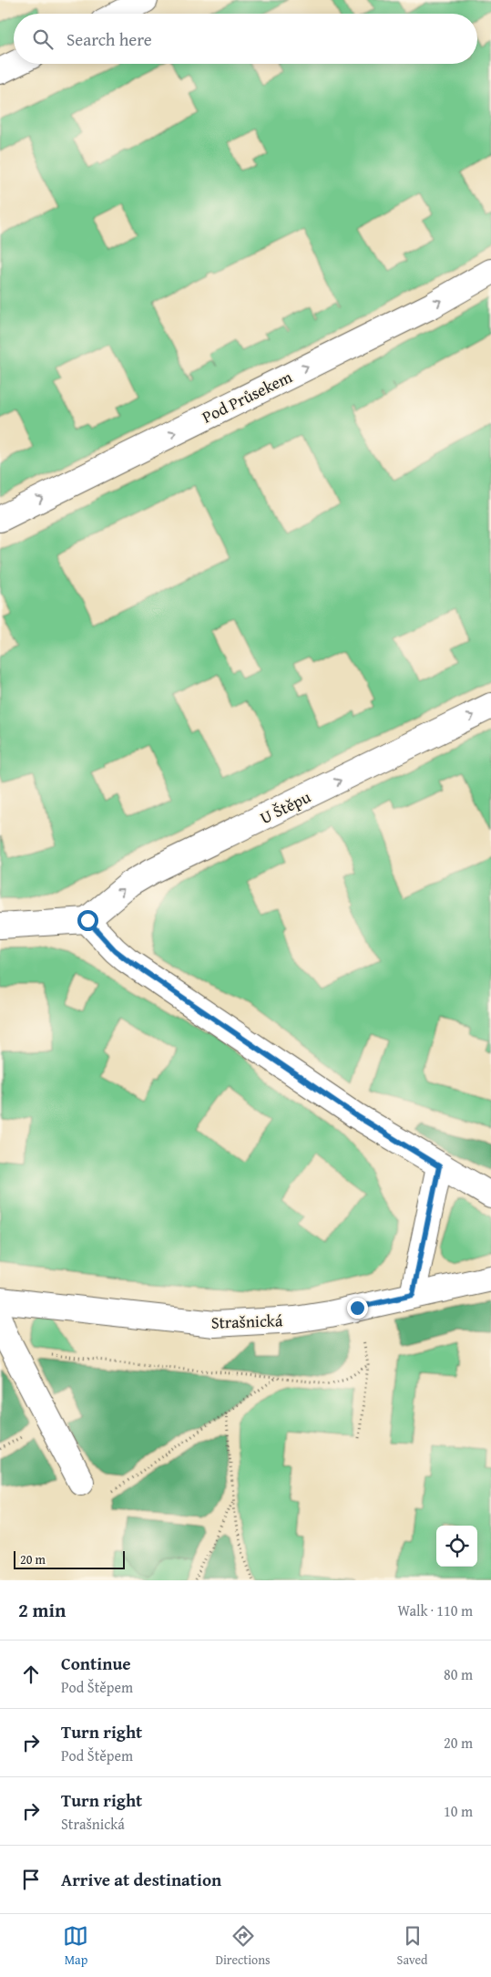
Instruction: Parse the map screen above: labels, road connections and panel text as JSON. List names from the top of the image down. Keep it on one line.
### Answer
{"streets":{"street":["Pod Průsekem","U Štěpu","Strašnická"]},"one_way":["Pod Průsekem","U Štěpu"],"scale_bar":"20 m","page":{"search":"Search here","scale":"20 m","heading":["2 min","Walk · 110 m"],"list":[["Continue","Pod Štěpem","80 m"],["Turn right","Pod Štěpem","20 m"],["Turn right","Strašnická","10 m"],"Arrive at destination"],"nav":["Map","Directions","Saved"]}}
